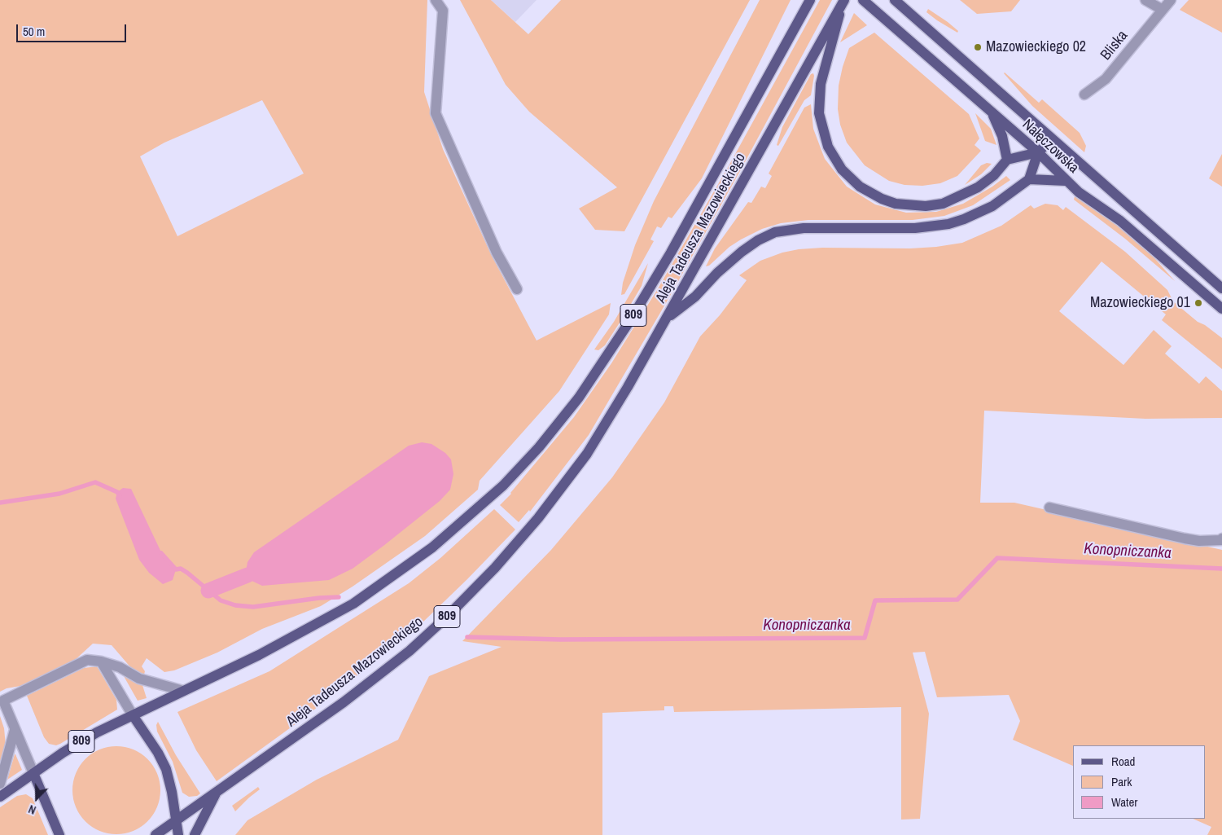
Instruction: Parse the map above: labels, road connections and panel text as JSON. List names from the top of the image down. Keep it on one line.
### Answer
{"streets":{"main road":["Nałęczowska","Aleja Tadeusza Mazowieckiego","809"],"street":["Bliska"]},"crossings":[["Aleja Tadeusza Mazowieckiego","809"]],"water":["Konopniczanka"],"places":["Mazowieckiego 02","Mazowieckiego 01"],"legend":["Road","Park","Water"],"scale_bar":"50 m","north":"bottom"}
